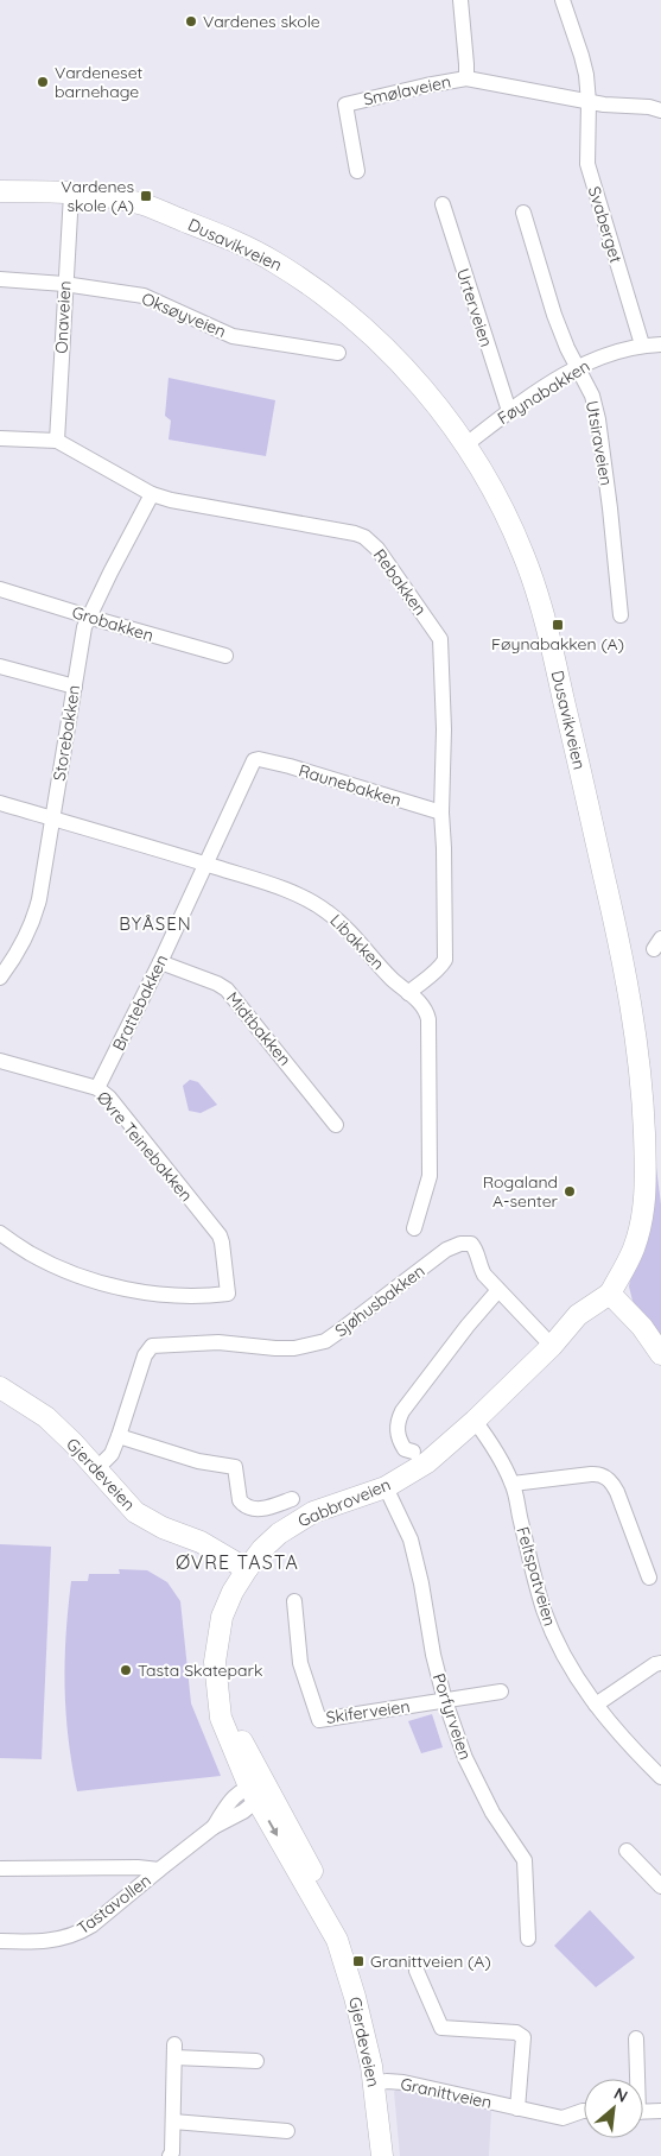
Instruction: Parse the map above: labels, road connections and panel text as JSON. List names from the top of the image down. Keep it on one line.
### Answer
{"streets":{"main road":["Dusavikveien","Gjerdeveien","Gabbroveien"],"street":["Smølaveien","Svaberget","Urterveien","Oksøyveien","Onaveien","Føynabakken","Utsiraveien","Rebakken","Grobakken","Storebakken","Raunebakken","Libakken","Brattebakken","Midtbakken","Øvre Teinebakken","Sjøhusbakken","Feltspatveien","Skiferveien","Porfyrveien","Tastavollen","Granittveien"]},"crossings":[["Smølaveien","Svaberget"],["Svaberget","Føynabakken"],["Dusavikveien","Onaveien"],["Dusavikveien","Føynabakken"],["Dusavikveien","Gabbroveien"],["Urterveien","Føynabakken"],["Oksøyveien","Onaveien"],["Onaveien","Rebakken"],["Føynabakken","Utsiraveien"],["Rebakken","Storebakken"],["Rebakken","Raunebakken"],["Rebakken","Libakken"],["Grobakken","Storebakken"],["Storebakken","Libakken"],["Raunebakken","Brattebakken"],["Libakken","Brattebakken"],["Brattebakken","Midtbakken"],["Brattebakken","Øvre Teinebakken"],["Sjøhusbakken","Gjerdeveien"],["Sjøhusbakken","Gabbroveien"],["Gjerdeveien","Gabbroveien"],["Gjerdeveien","Tastavollen"],["Gjerdeveien","Granittveien"],["Gabbroveien","Feltspatveien"],["Gabbroveien","Porfyrveien"],["Skiferveien","Porfyrveien"]],"districts":["BYÅSEN","ØVRE TASTA"],"places":{"other":["Vardenes skole","Vardeneset barnehage","Rogaland A-senter","Tasta Skatepark"],"transit":["Vardenes skole (A)","Føynabakken (A)","Granittveien (A)"]},"north":"top right"}
